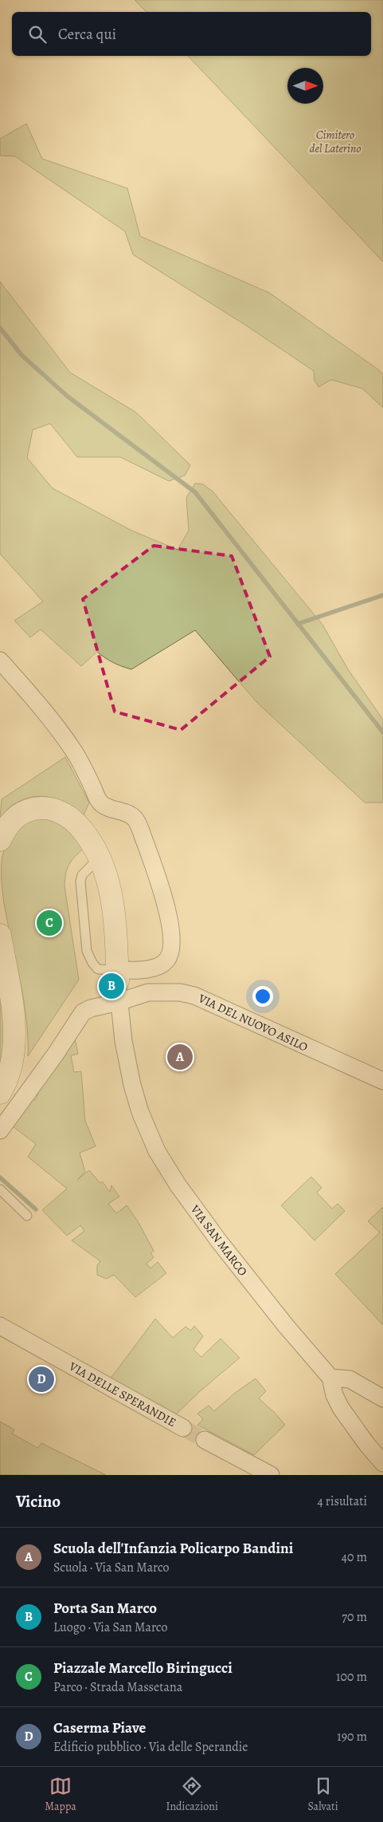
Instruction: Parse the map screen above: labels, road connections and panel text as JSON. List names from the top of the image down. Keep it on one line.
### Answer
{"streets":{"street":["VIA DEL NUOVO ASILO","VIA SAN MARCO","VIA DELLE SPERANDIE"]},"crossings":[["VIA DEL NUOVO ASILO","VIA SAN MARCO"]],"parks":["Cimitero del Laterino"],"north":"right","page":{"search":"Cerca qui","pins":["C","B","A","D"],"heading":["Vicino","4 risultati"],"list":[{"mark":"A","name":"Scuola dell'Infanzia Policarpo Bandini","note":"Scuola · Via San Marco","value":"40 m"},{"mark":"B","name":"Porta San Marco","note":"Luogo · Via San Marco","value":"70 m"},{"mark":"C","name":"Piazzale Marcello Biringucci","note":"Parco · Strada Massetana","value":"100 m"},{"mark":"D","name":"Caserma Piave","note":"Edificio pubblico · Via delle Sperandie","value":"190 m"}],"nav":["Mappa","Indicazioni","Salvati"]}}
